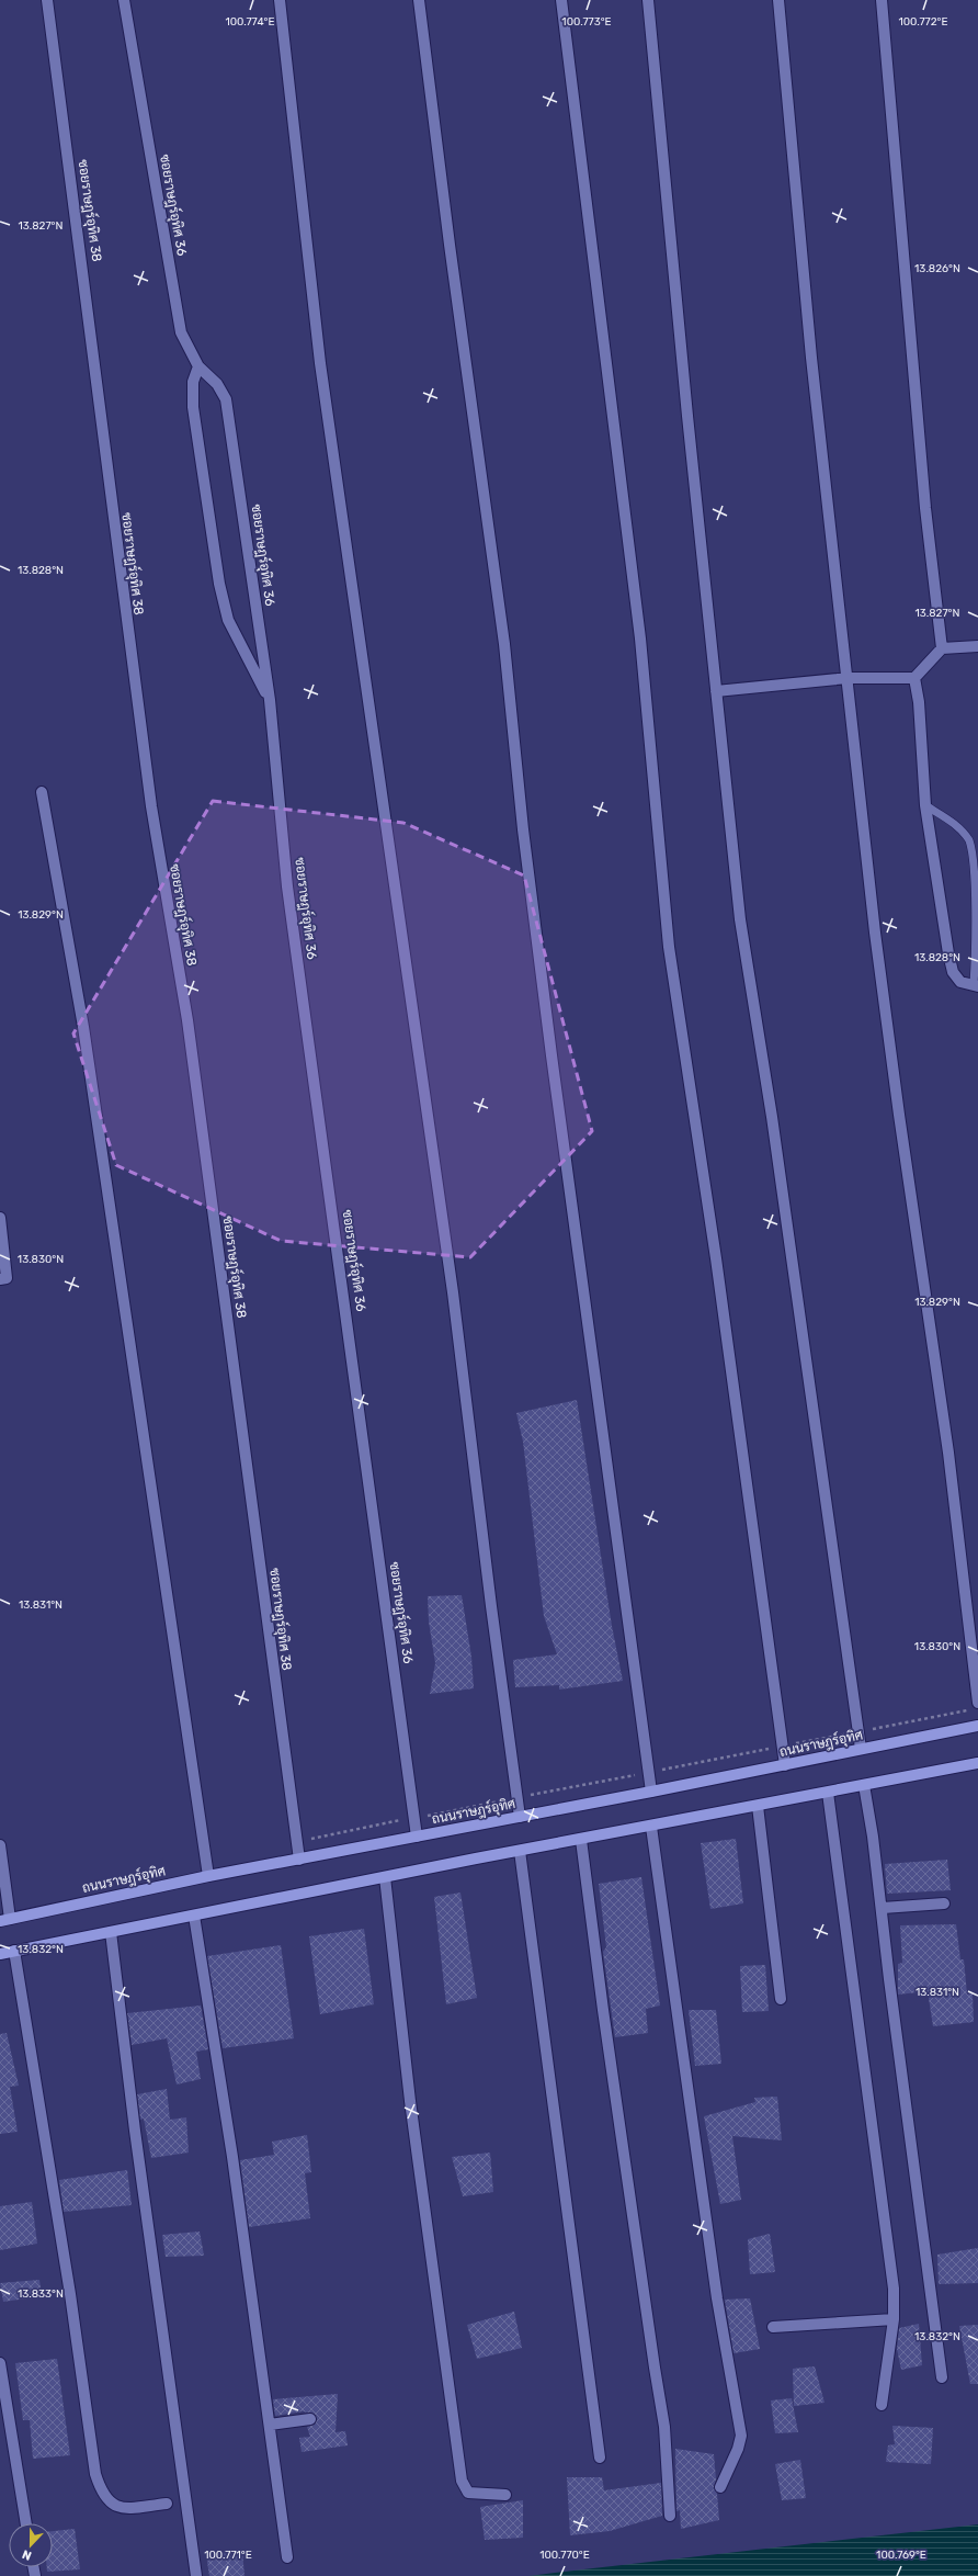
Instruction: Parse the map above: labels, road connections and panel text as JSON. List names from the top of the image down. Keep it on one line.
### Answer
{"streets":{"main road":["ถนนราษฎร์อุทิศ"],"street":["ซอยราษฎร์อุทิศ 36","ซอยราษฎร์อุทิศ 38"]},"crossings":[["ซอยราษฎร์อุทิศ 36","ถนนราษฎร์อุทิศ"],["ซอยราษฎร์อุทิศ 38","ถนนราษฎร์อุทิศ"]],"north":"bottom","coordinates":["100.774°E","100.773°E","100.772°E","13.827°N","13.826°N","13.828°N","13.829°N","13.830°N","13.831°N","13.832°N","13.833°N","100.771°E","100.770°E","100.769°E"]}
